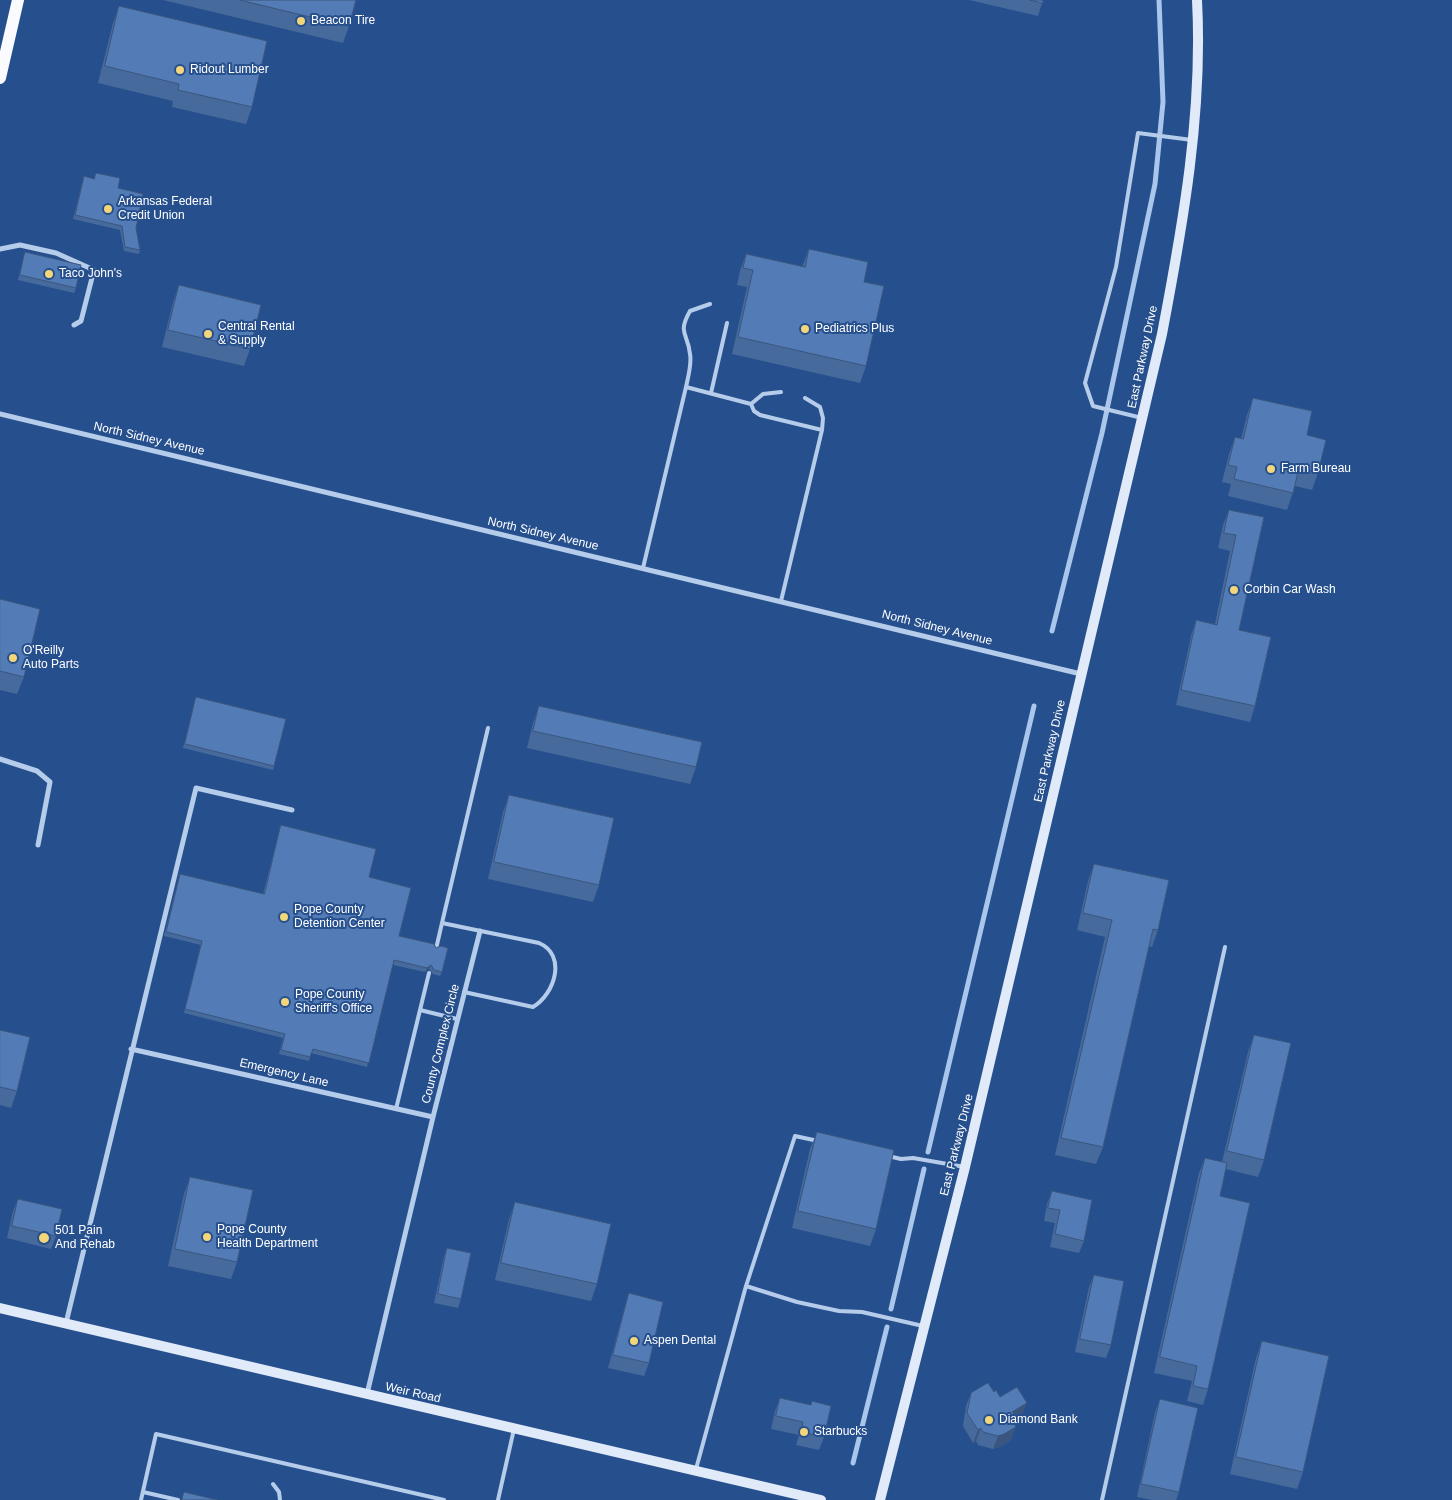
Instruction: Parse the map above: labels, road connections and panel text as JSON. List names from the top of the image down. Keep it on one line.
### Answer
{"streets":{"main road":["East Parkway Drive","Weir Road"],"street":["North Sidney Avenue","County Complex Circle","Emergency Lane"]},"crossings":[["East Parkway Drive","North Sidney Avenue"],["County Complex Circle","Emergency Lane"],["County Complex Circle","Weir Road"]],"places":["Beacon Tire","Ridout Lumber","Arkansas Federal Credit Union","Taco John's","Pediatrics Plus","Central Rental & Supply","Farm Bureau","Corbin Car Wash","O'Reilly Auto Parts","Pope County Detention Center","Pope County Sheriff's Office","Pope County Health Department","501 Pain And Rehab","Aspen Dental","Diamond Bank","Starbucks"]}
